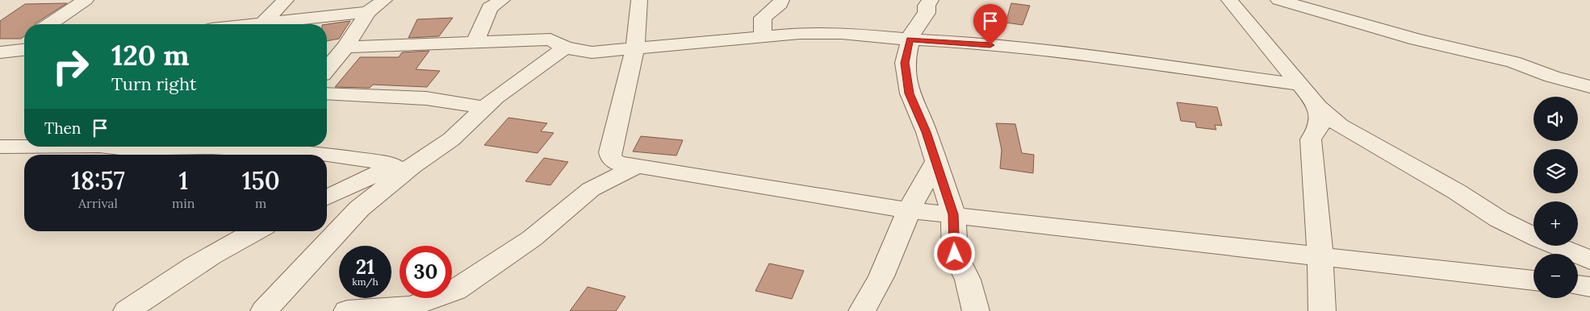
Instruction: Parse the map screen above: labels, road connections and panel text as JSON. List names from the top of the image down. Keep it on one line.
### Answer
{"page":{"turn":["120 m","Turn right"],"map_buttons":["+","−"],"then":"Then","eta":["18:57","Arrival","1","min","150","m"],"speed":"21 km/h","limit":"30"}}
